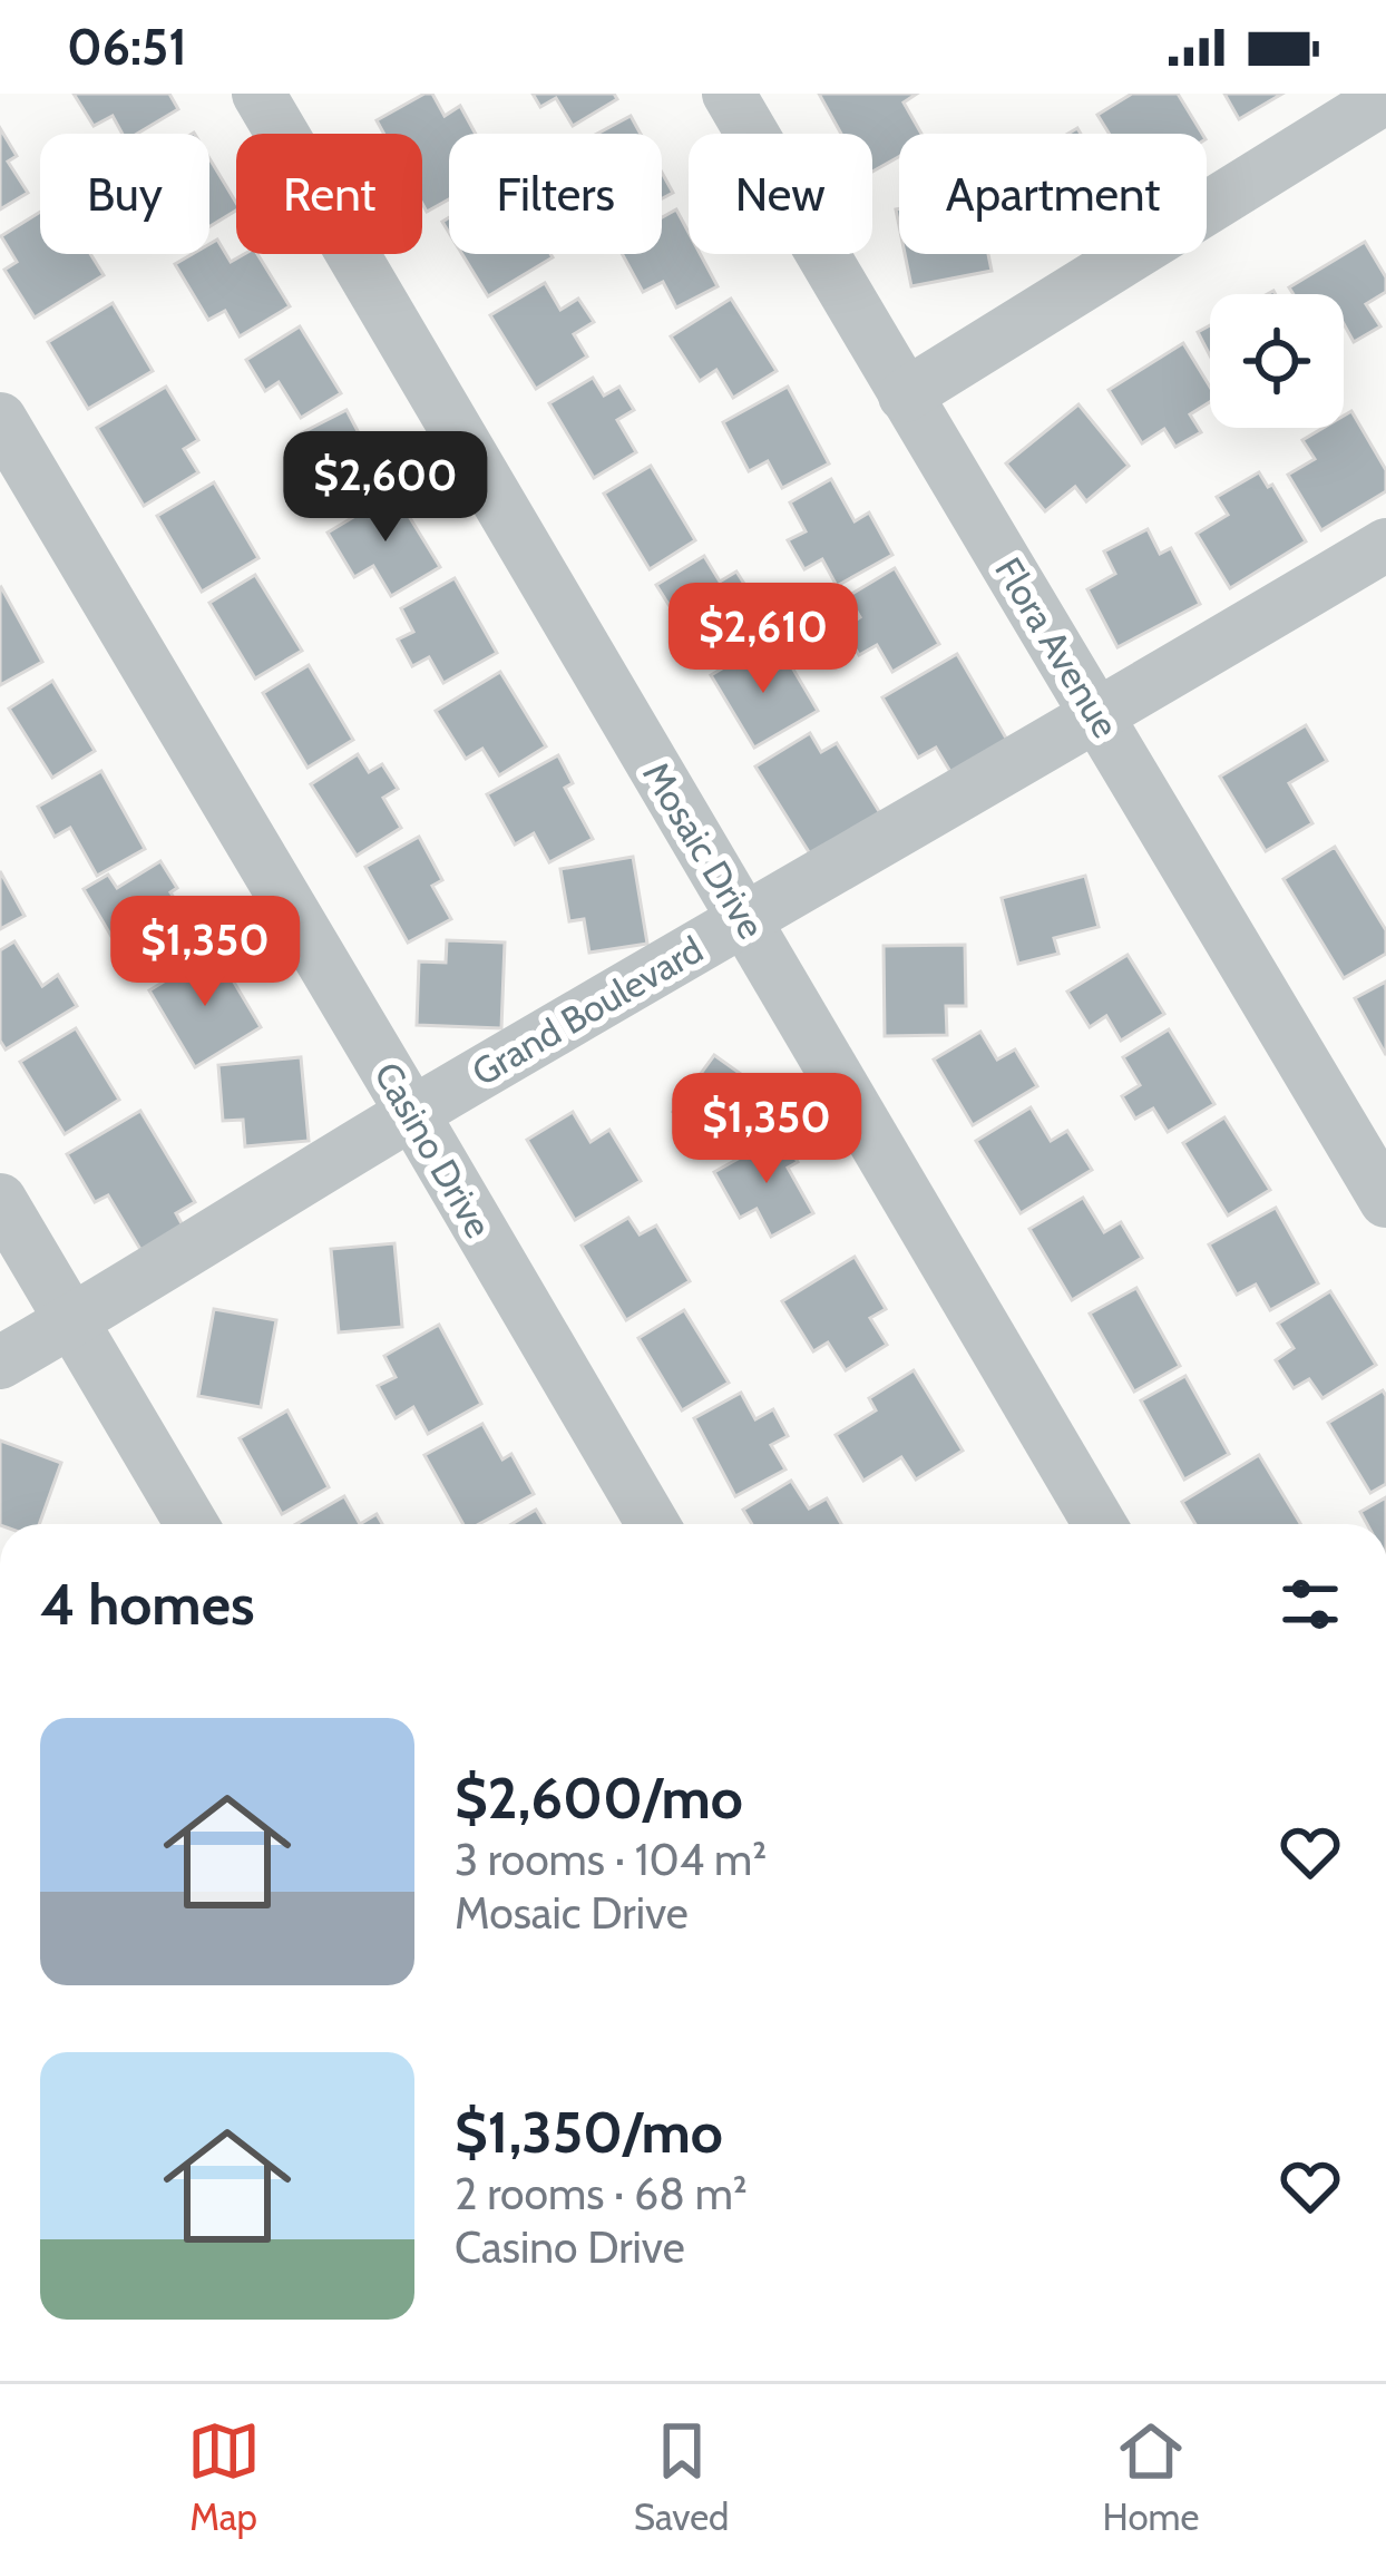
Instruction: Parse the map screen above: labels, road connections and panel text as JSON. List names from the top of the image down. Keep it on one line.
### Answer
{"streets":{"street":["Flora Avenue","Mosaic Drive","Grand Boulevard","Casino Drive"]},"crossings":[["Flora Avenue","Grand Boulevard"],["Mosaic Drive","Grand Boulevard"],["Grand Boulevard","Casino Drive"]],"page":{"status":"06:51","chip":["Buy","Rent","Filters","New","Apartment"],"price":["$2,600","$2,610","$1,350","$1,350"],"heading":"4 homes","list":[{"name":"$2,600/mo","note":"3 rooms · 104 m² · Mosaic Drive"},{"name":"$1,350/mo","note":"2 rooms · 68 m² · Casino Drive"}],"tabs":["Map","Saved","Home"]}}
